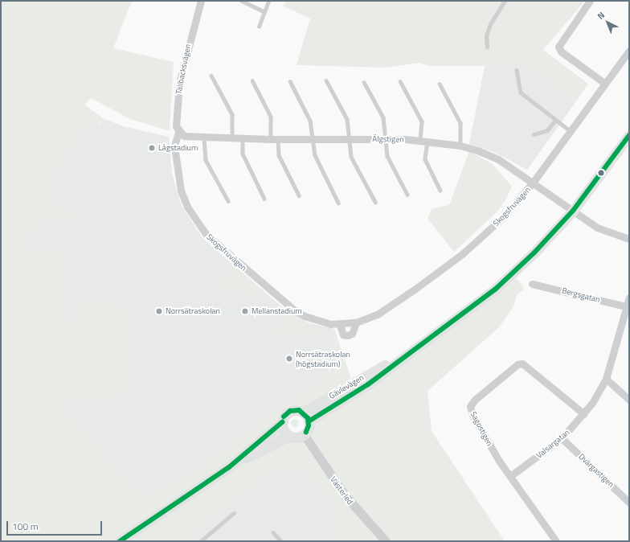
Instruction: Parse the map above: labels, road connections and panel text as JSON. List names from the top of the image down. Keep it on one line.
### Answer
{"streets":{"main road":["Gävlevägen"],"street":["Tallbacksvägen","Älgstigen","Skogsfruvägen","Bergsgatan","Sagostigen","Valsargatan","Dvärgastigen","Västerled"]},"crossings":[["Tallbacksvägen","Älgstigen"],["Tallbacksvägen","Skogsfruvägen"],["Älgstigen","Skogsfruvägen"],["Älgstigen","Gävlevägen"],["Bergsgatan","Valsargatan"],["Gävlevägen","Västerled"],["Sagostigen","Valsargatan"],["Valsargatan","Dvärgastigen"]],"places":["Lågstadium","Norrsätraskolan","Mellanstadium","Norrsätraskolan (högstadium)"],"scale_bar":"100 m","north":"top left"}
